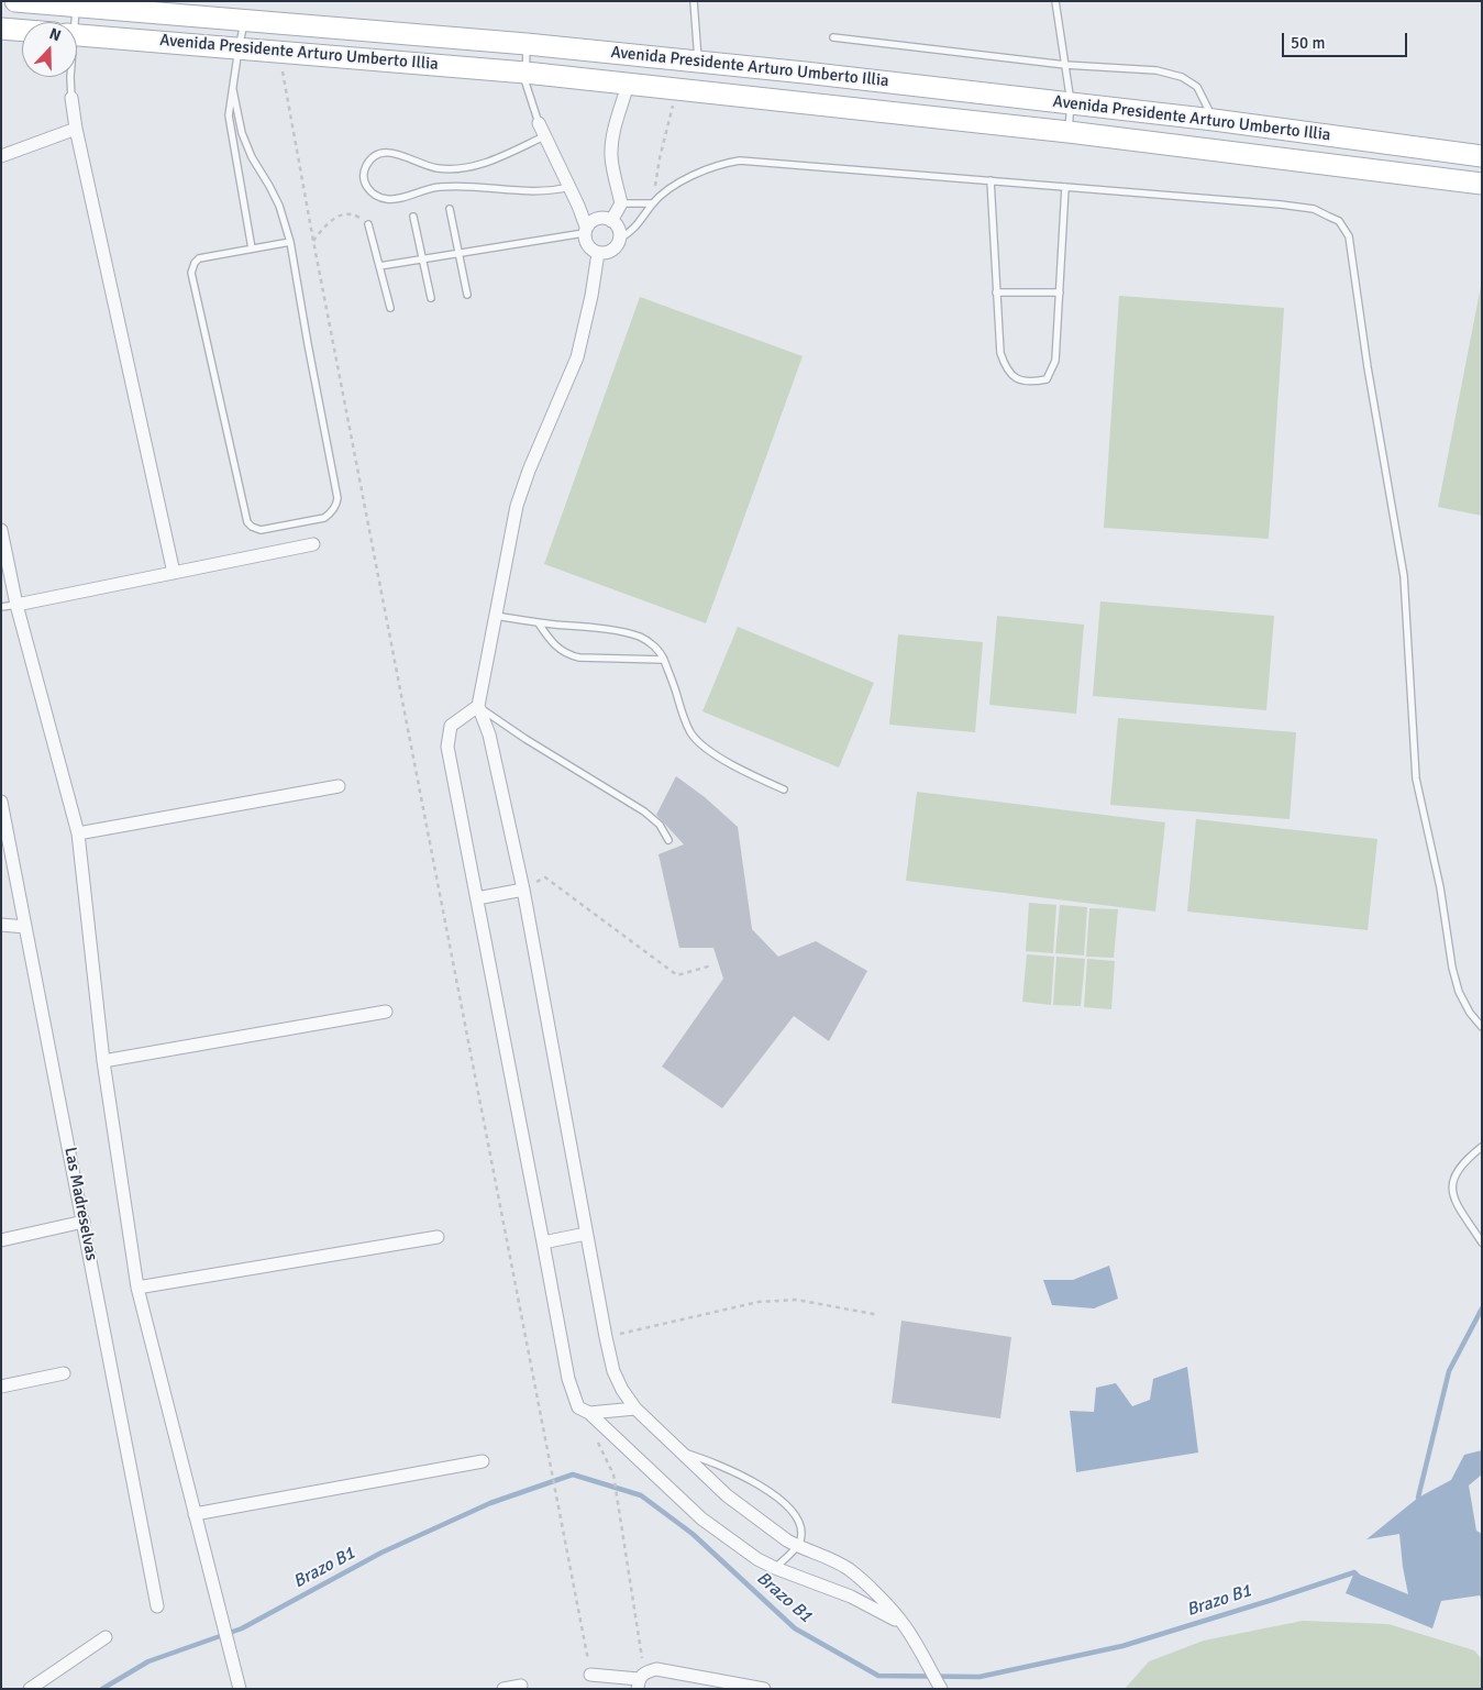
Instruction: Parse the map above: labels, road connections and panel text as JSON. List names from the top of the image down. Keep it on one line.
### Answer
{"streets":{"main road":["Avenida Presidente Arturo Umberto Illia"],"street":["Las Madreselvas"]},"water":["Brazo B1"],"scale_bar":"50 m","north":"top"}
